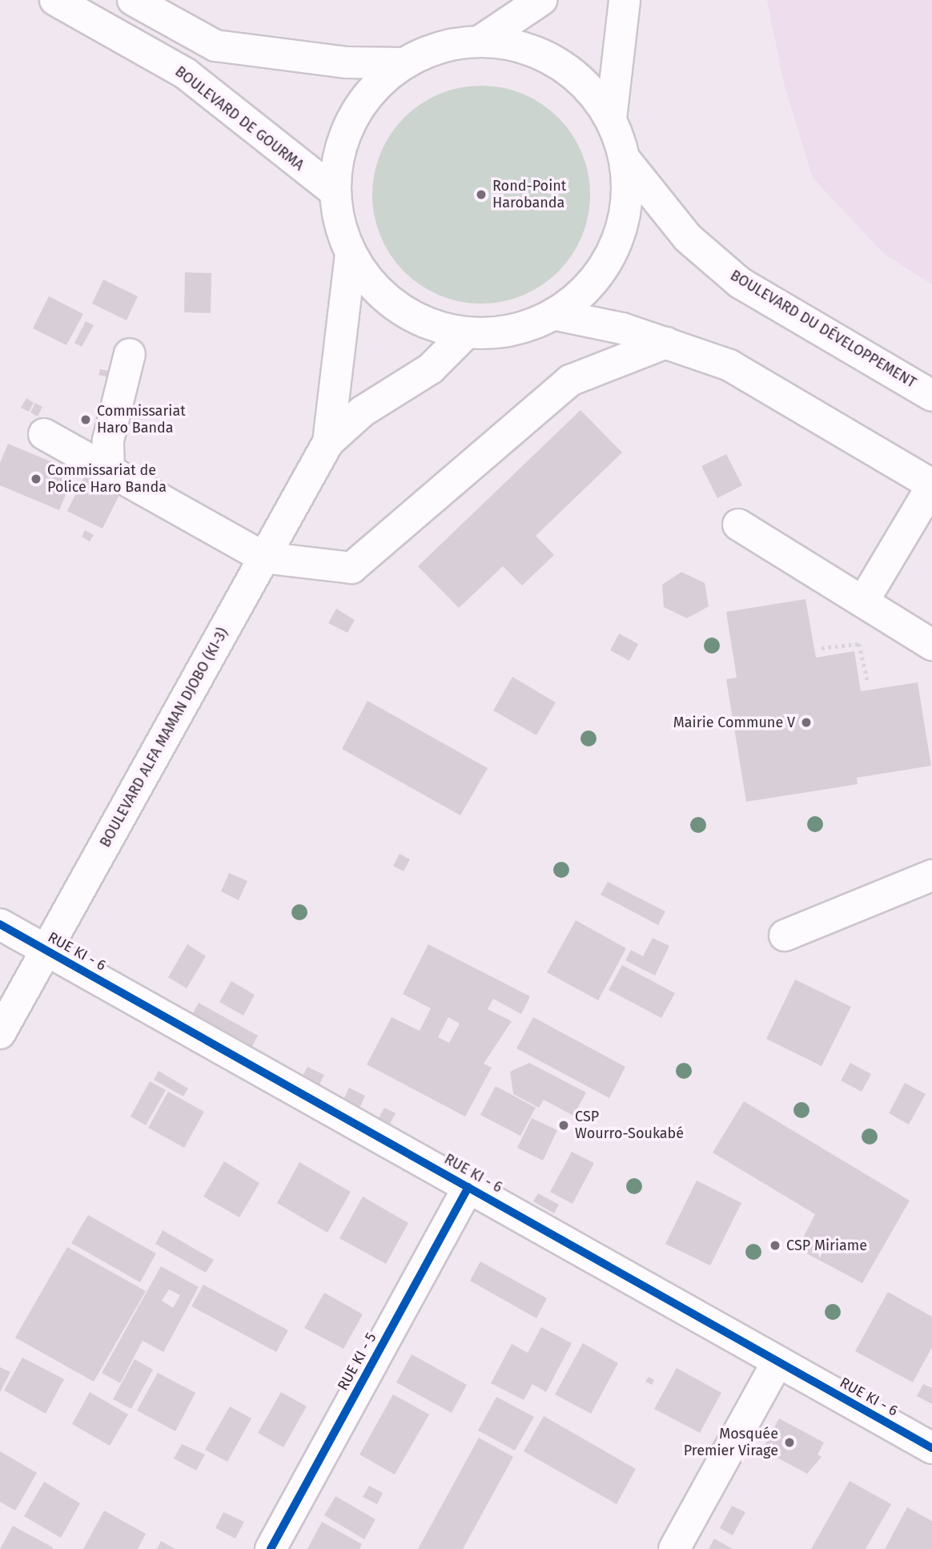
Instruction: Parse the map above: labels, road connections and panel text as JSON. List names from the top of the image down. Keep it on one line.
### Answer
{"streets":{"main road":["BOULEVARD DE GOURMA","BOULEVARD DU DÉVELOPPEMENT","BOULEVARD ALFA MAMAN DJOBO (KI-3)","RUE KI - 6","RUE KI - 5"]},"crossings":[["BOULEVARD ALFA MAMAN DJOBO (KI-3)","RUE KI - 6"],["RUE KI - 6","RUE KI - 5"]],"places":["Rond-Point Harobanda","Commissariat Haro Banda","Commissariat de Police Haro Banda","Mairie Commune V","CSP Wourro-Soukabé","CSP Miriame","Mosquée Premier Virage"]}
